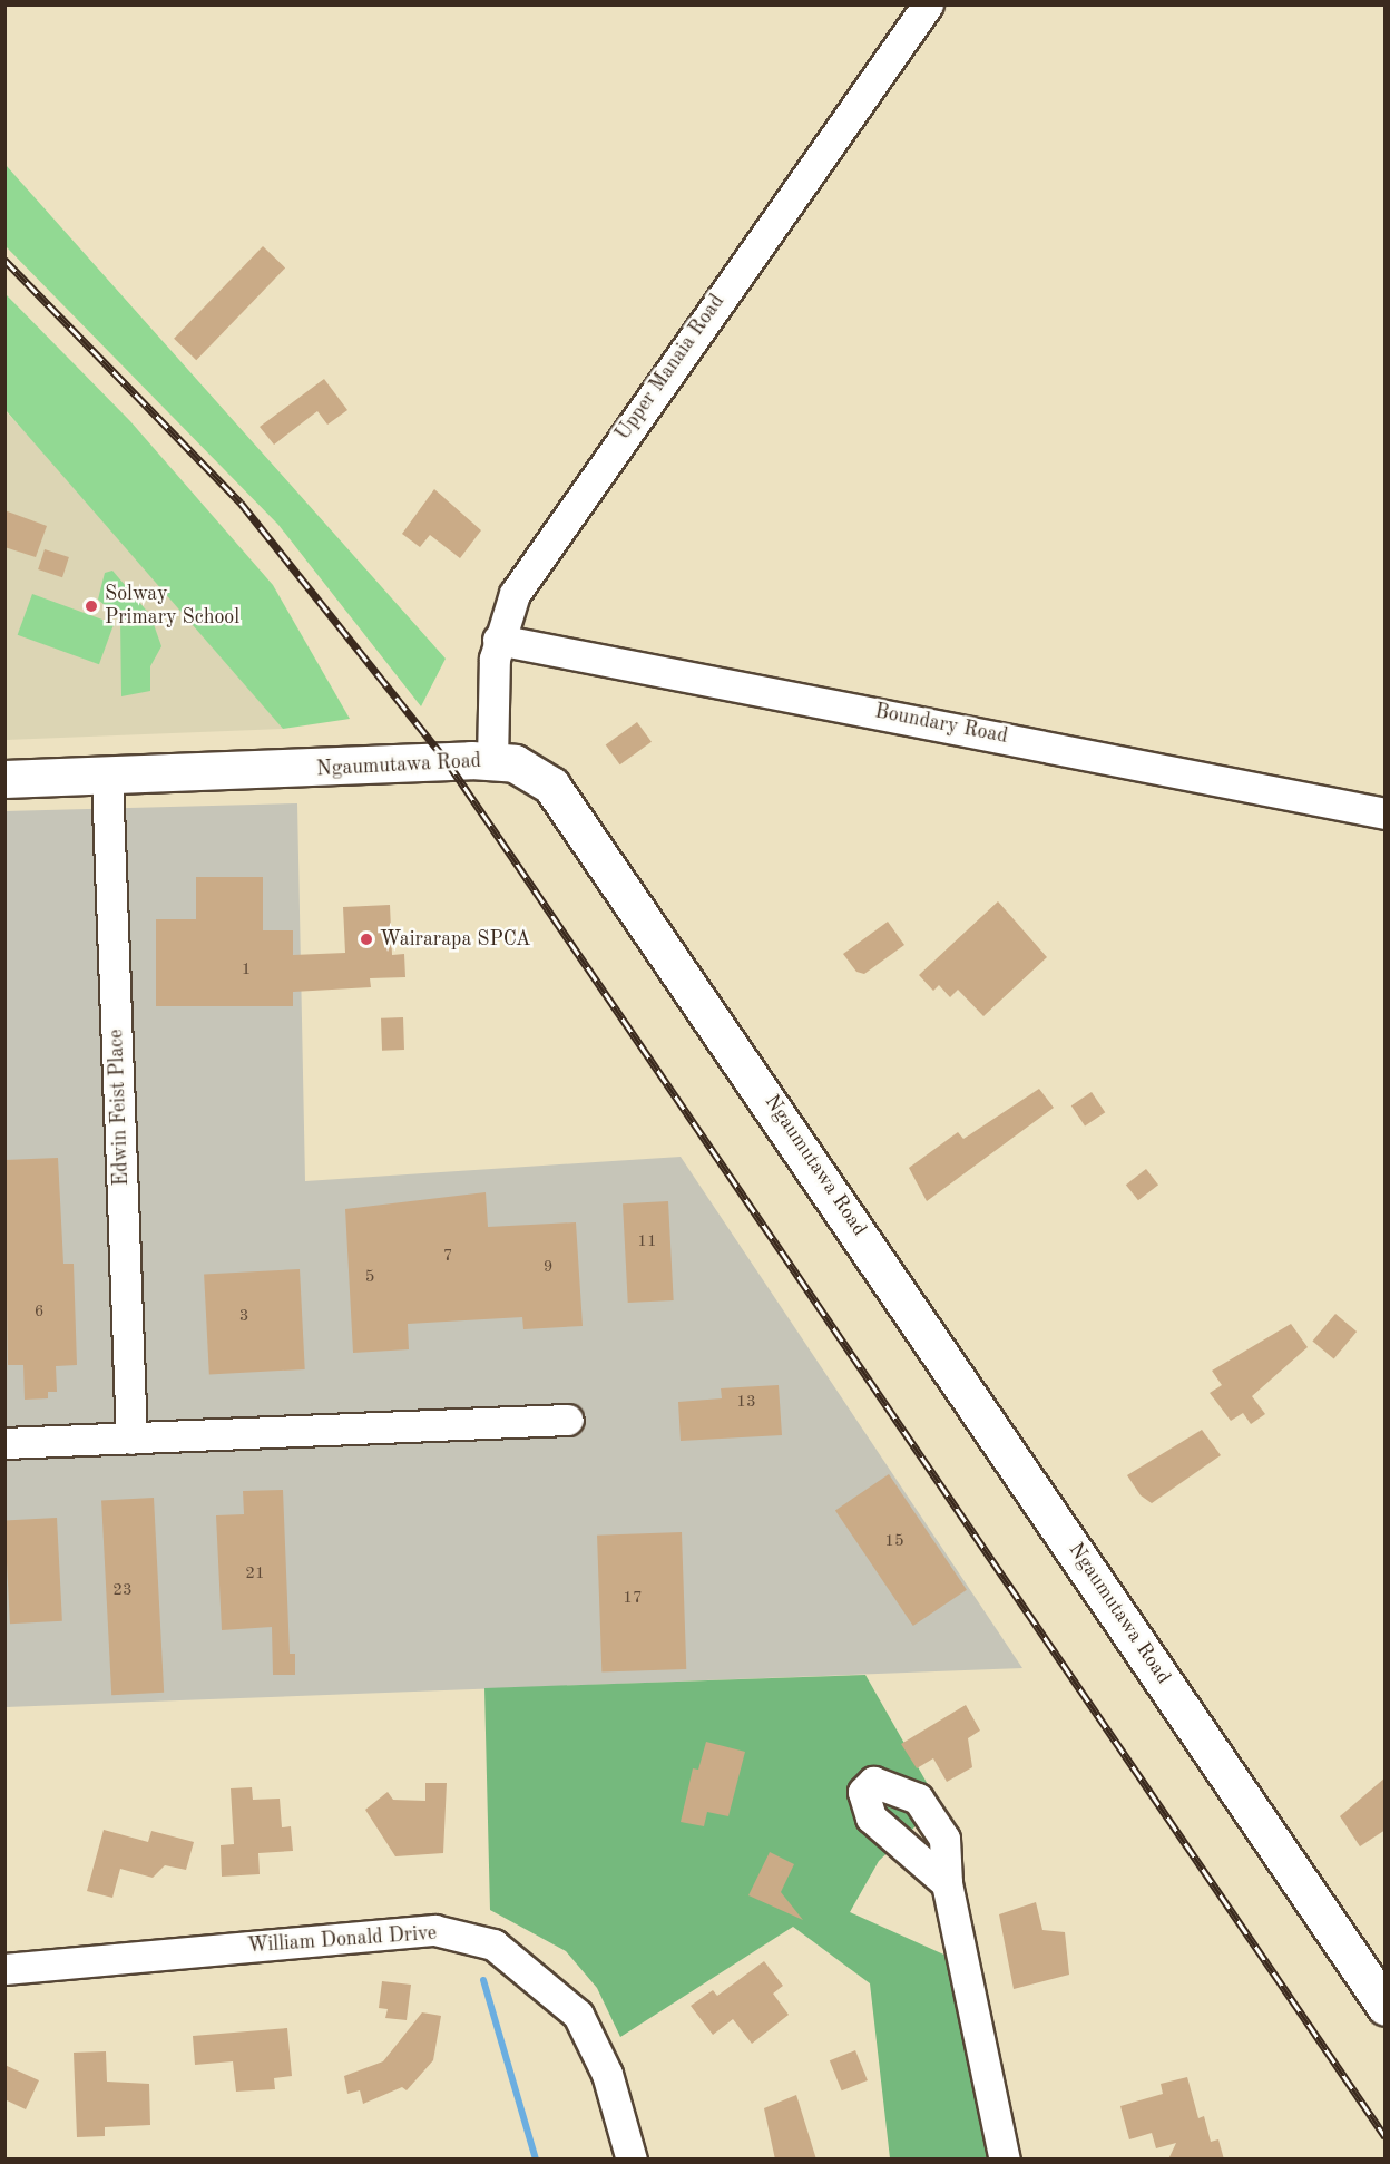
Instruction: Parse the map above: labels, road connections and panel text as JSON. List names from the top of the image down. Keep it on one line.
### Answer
{"streets":{"main road":["Ngaumutawa Road"],"street":["Upper Manaia Road","Boundary Road","Edwin Feist Place","William Donald Drive"]},"crossings":[["Upper Manaia Road","Boundary Road"],["Upper Manaia Road","Ngaumutawa Road"],["Ngaumutawa Road","Edwin Feist Place"]],"places":["Solway Primary School","Wairarapa SPCA"],"house_numbers":["1","11","7","9","5","6","3","13","15","21","23","17"]}
